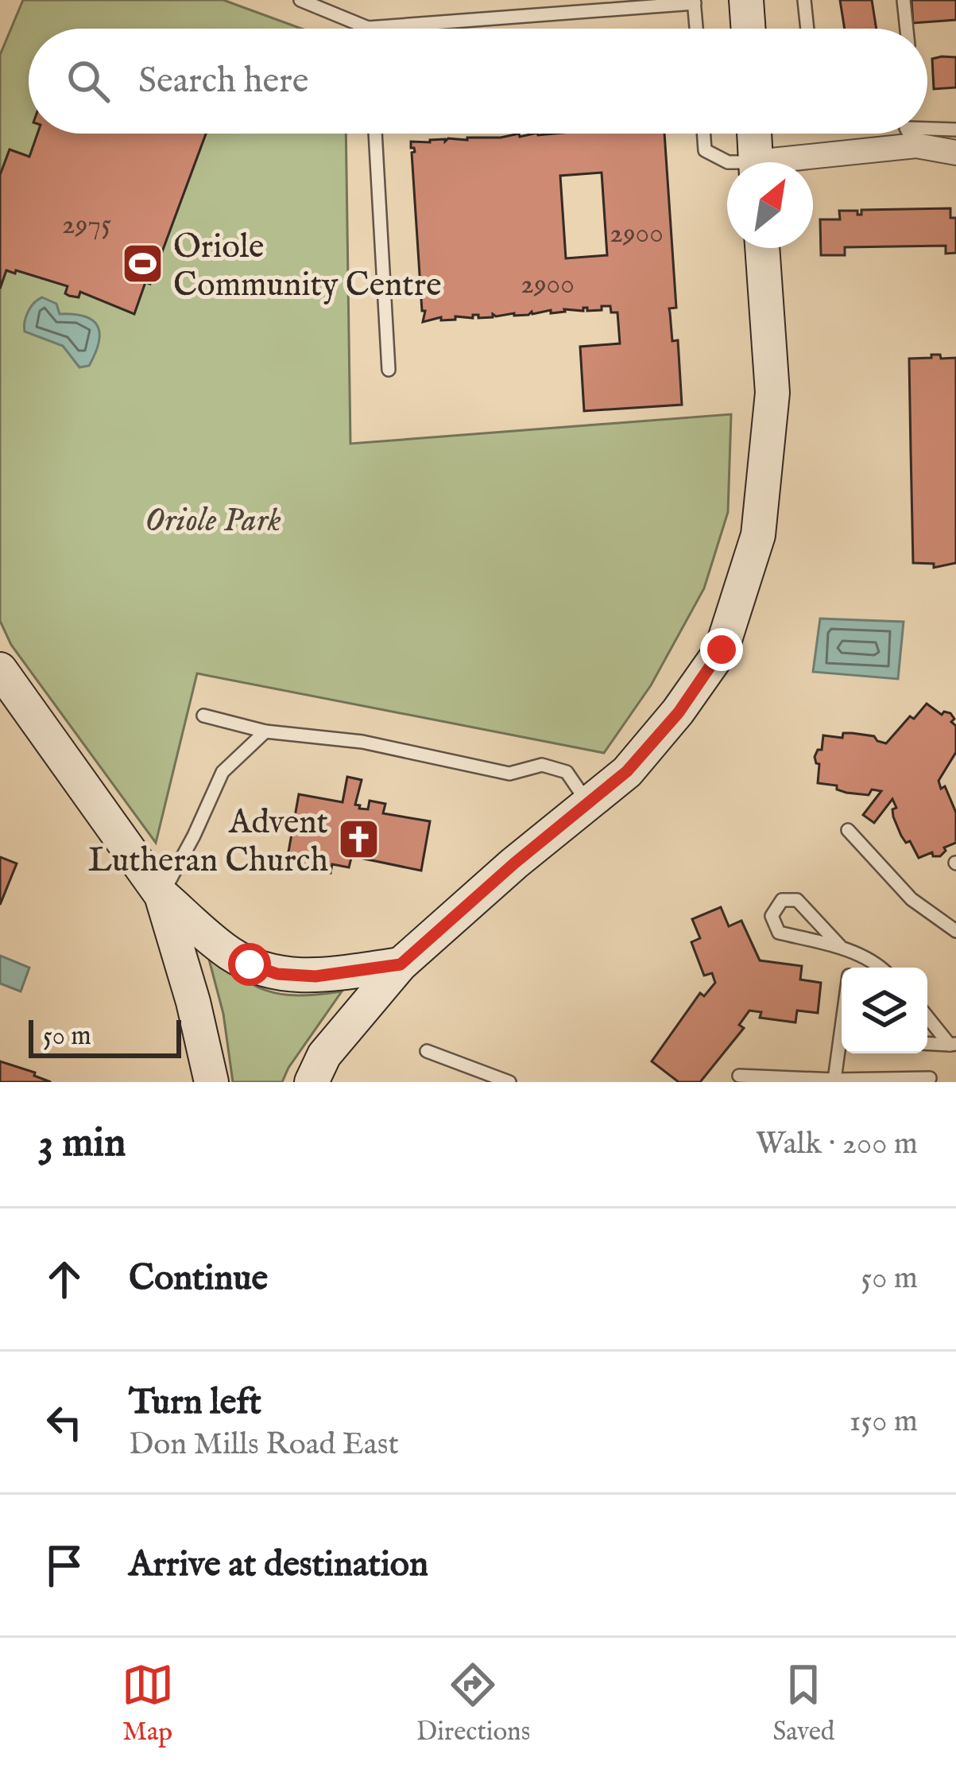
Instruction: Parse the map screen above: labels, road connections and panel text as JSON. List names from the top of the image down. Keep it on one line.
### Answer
{"parks":["Oriole Park"],"places":{"sports":["Oriole Community Centre"],"church":["Advent Lutheran Church"]},"house_numbers":["2975","2900","2900"],"scale_bar":"50 m","north":"top right","page":{"search":"Search here","scale":"50 m","heading":["3 min","Walk · 200 m"],"list":[["Continue","50 m"],["Turn left","Don Mills Road East","150 m"],"Arrive at destination"],"nav":["Map","Directions","Saved"]}}
